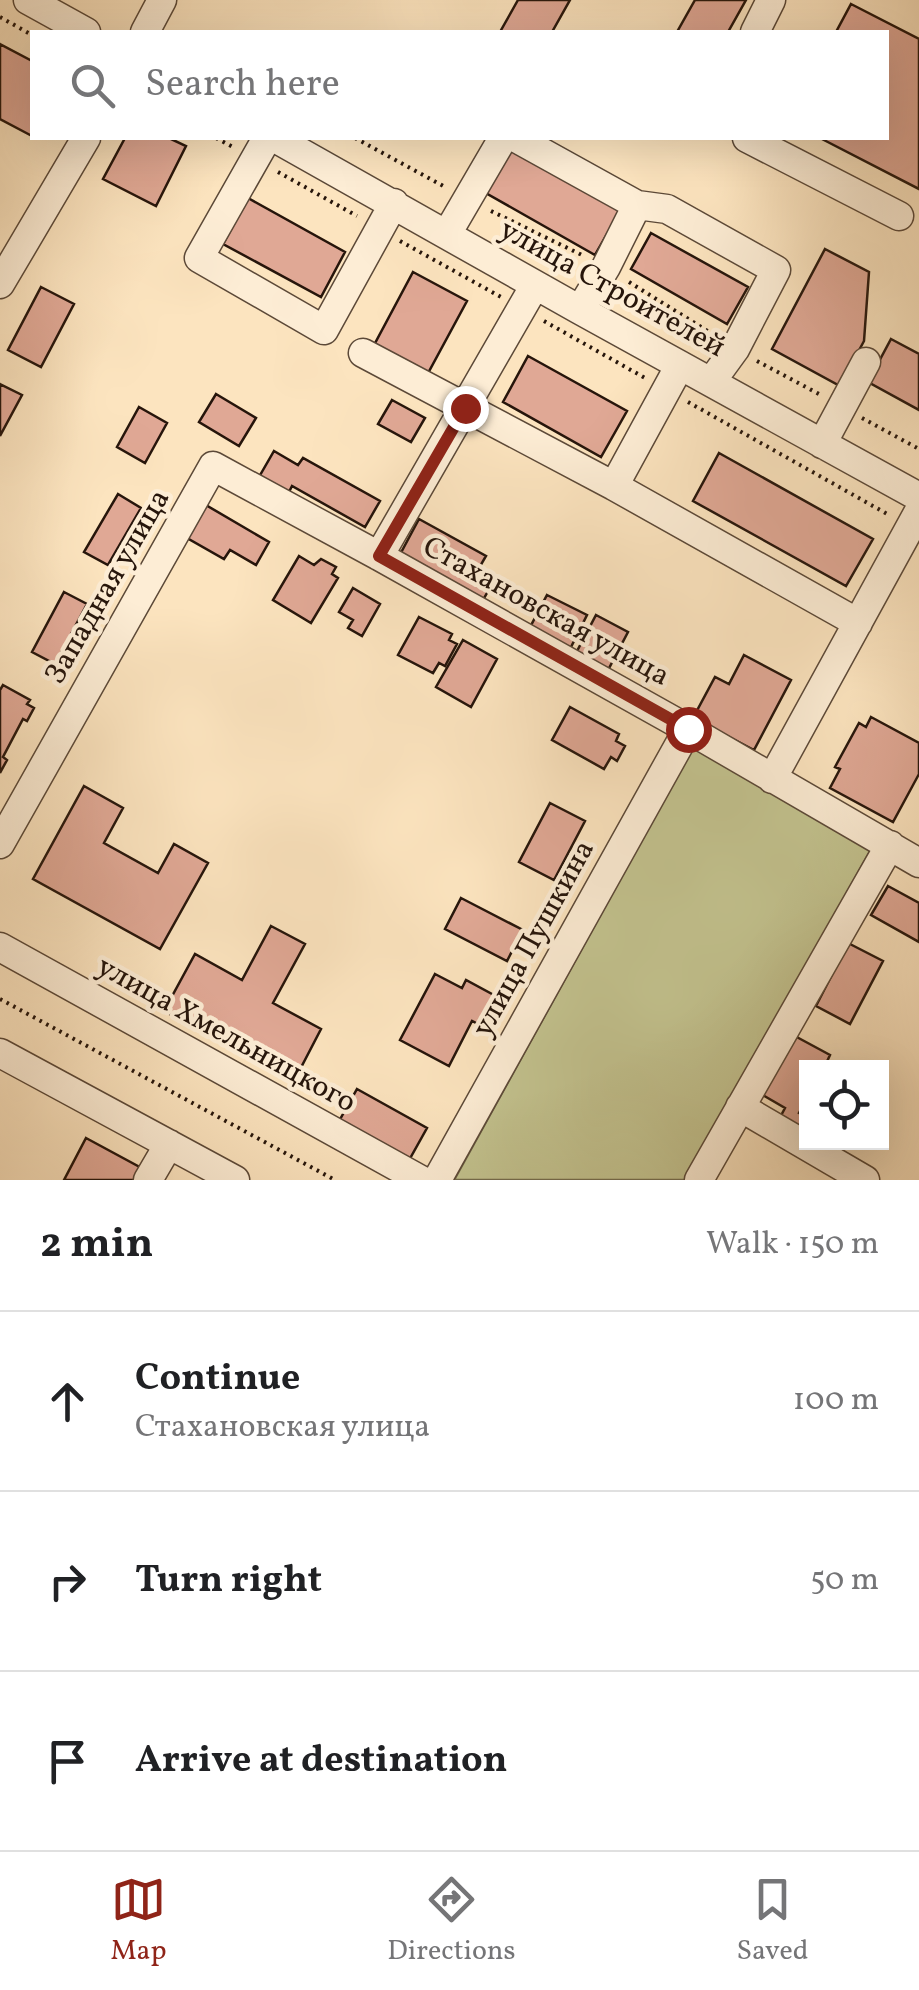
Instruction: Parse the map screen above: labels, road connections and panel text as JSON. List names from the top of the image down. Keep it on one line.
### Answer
{"streets":{"street":["улица Строителей","Западная улица","Стахановская улица","улица Пушкина","улица Хмельницкого"]},"crossings":[["Западная улица","Стахановская улица"],["Стахановская улица","улица Пушкина"]],"page":{"search":"Search here","heading":["2 min","Walk · 150 m"],"list":[["Continue","Стахановская улица","100 m"],["Turn right","50 m"],"Arrive at destination"],"nav":["Map","Directions","Saved"]}}
